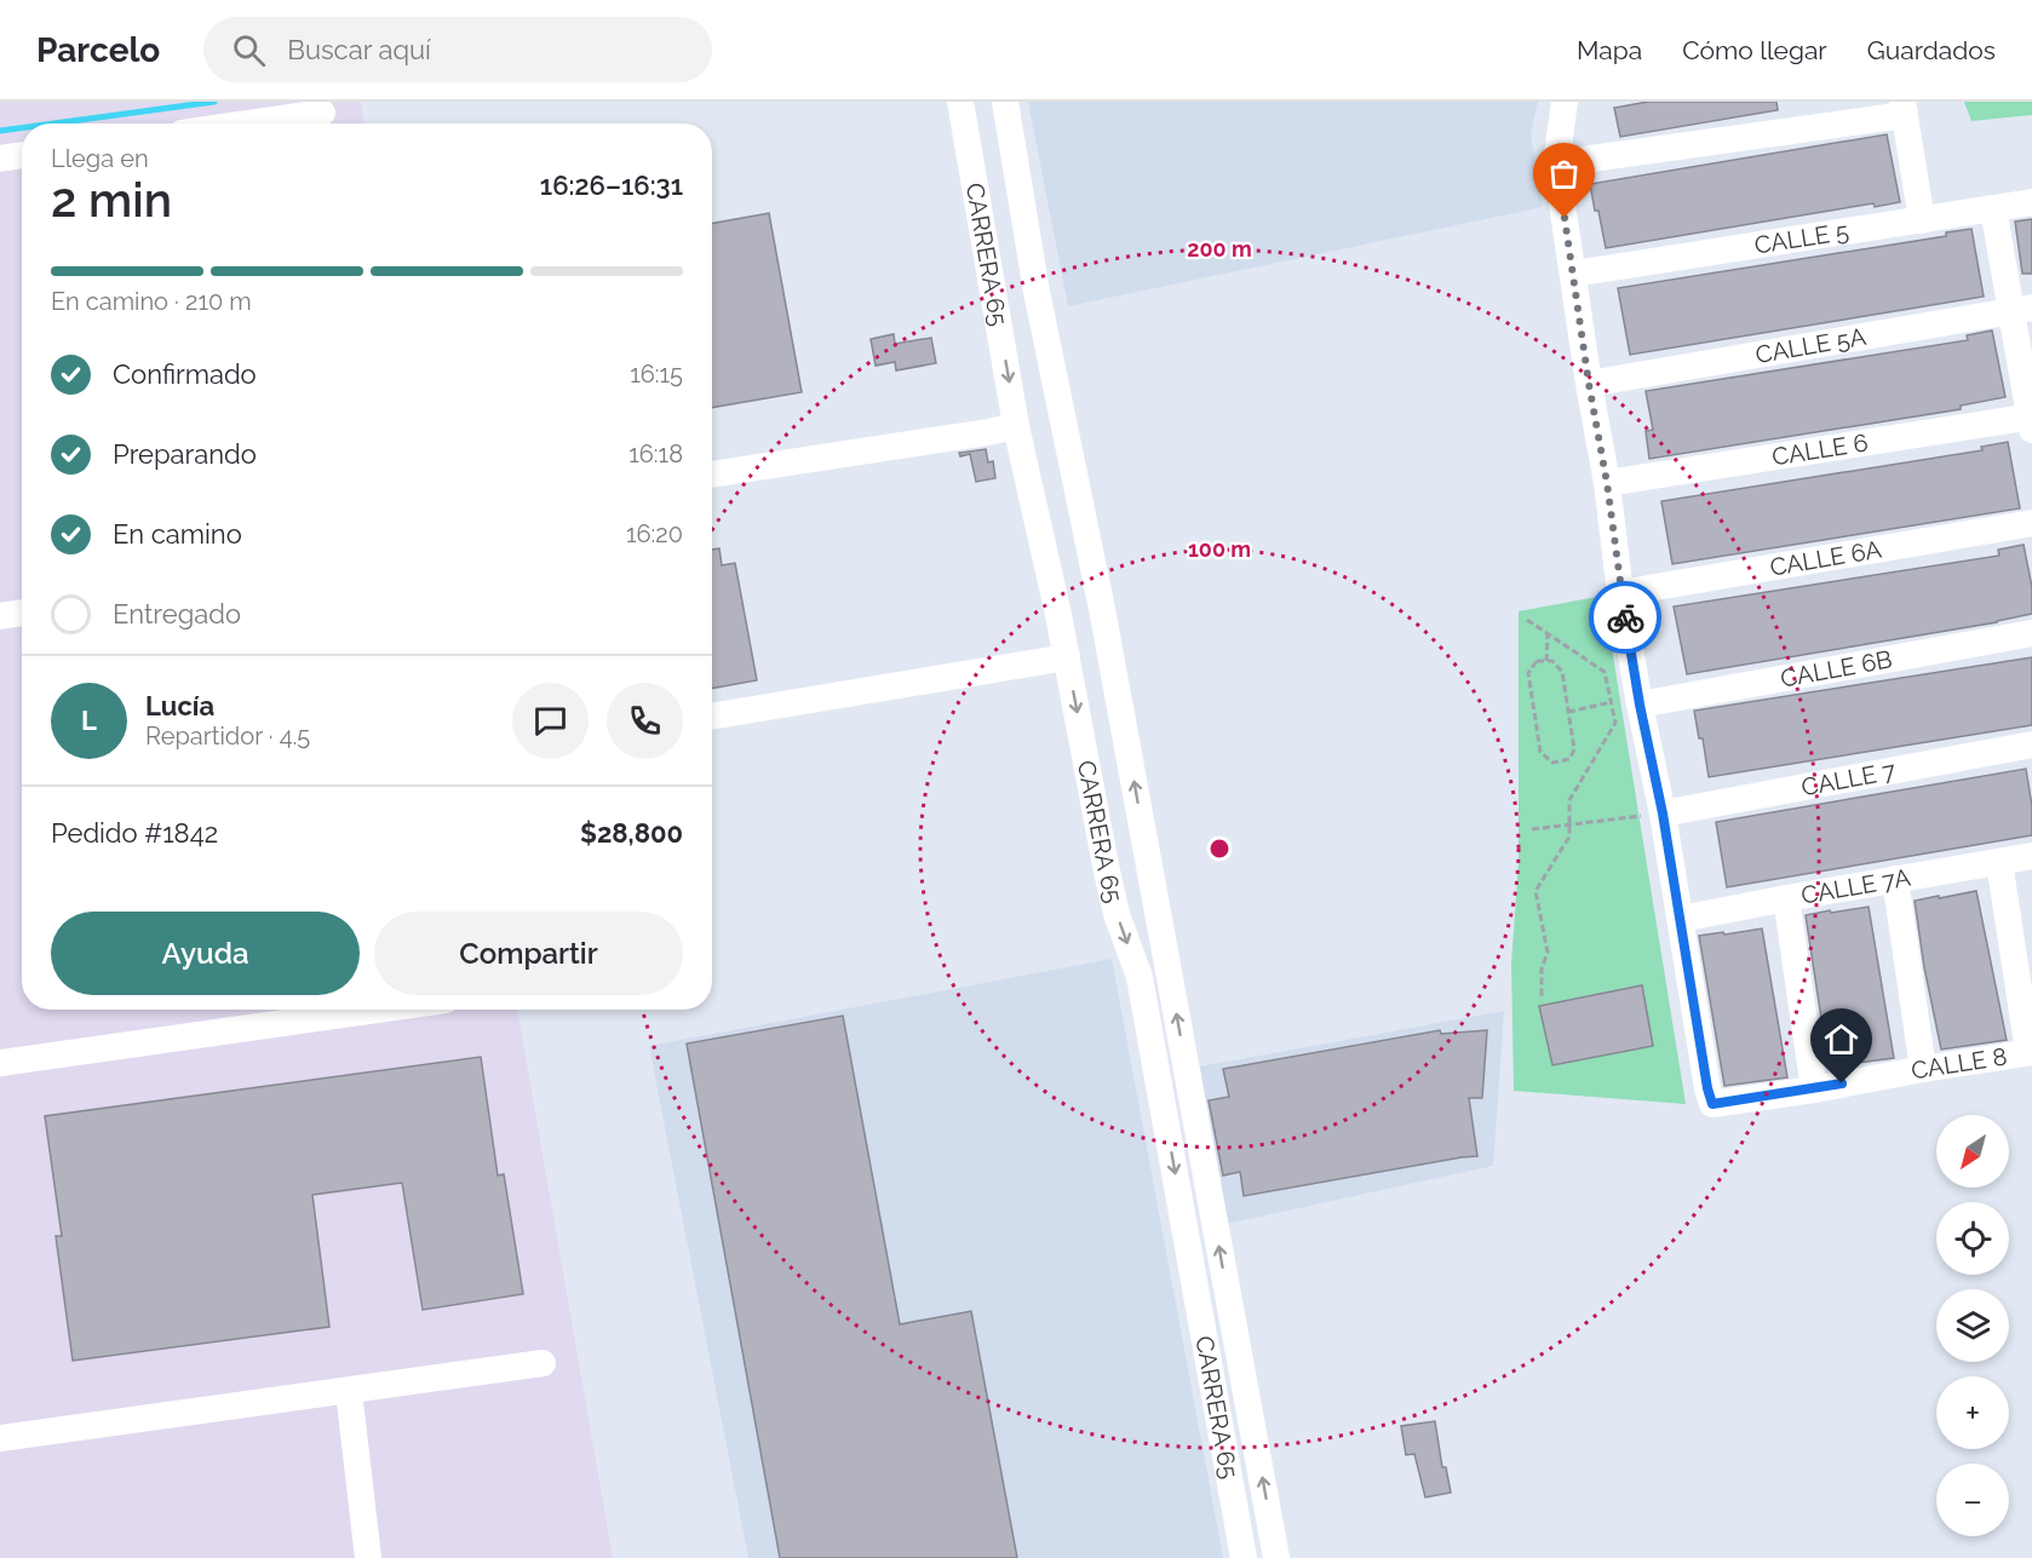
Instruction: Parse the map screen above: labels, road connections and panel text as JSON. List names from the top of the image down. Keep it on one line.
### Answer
{"streets":{"street":["CALLE 5","CARRERA 65","CALLE 5A","CALLE 6","CALLE 6A","CALLE 6B","CALLE 7","CALLE 7A","CALLE 8"]},"crossings":[["CALLE 7A","CALLE 8"]],"north":"bottom left","page":{"header":"Parcelo","search":"Buscar aquí","nav":["Mapa","Cómo llegar","Guardados"],"heading":["2 min","Llega en","16:26–16:31"],"panel":["Lucía","Repartidor · 4.5","Pedido #1842","$28,800"],"bar":"En camino · 210 m","list":[["Confirmado","16:15"],["Preparando","16:18"],["En camino","16:20"],"Entregado"],"round":"L","buttons":["Ayuda","Compartir"],"map_buttons":["+","−"]},"rings":["200 m","100 m"]}
